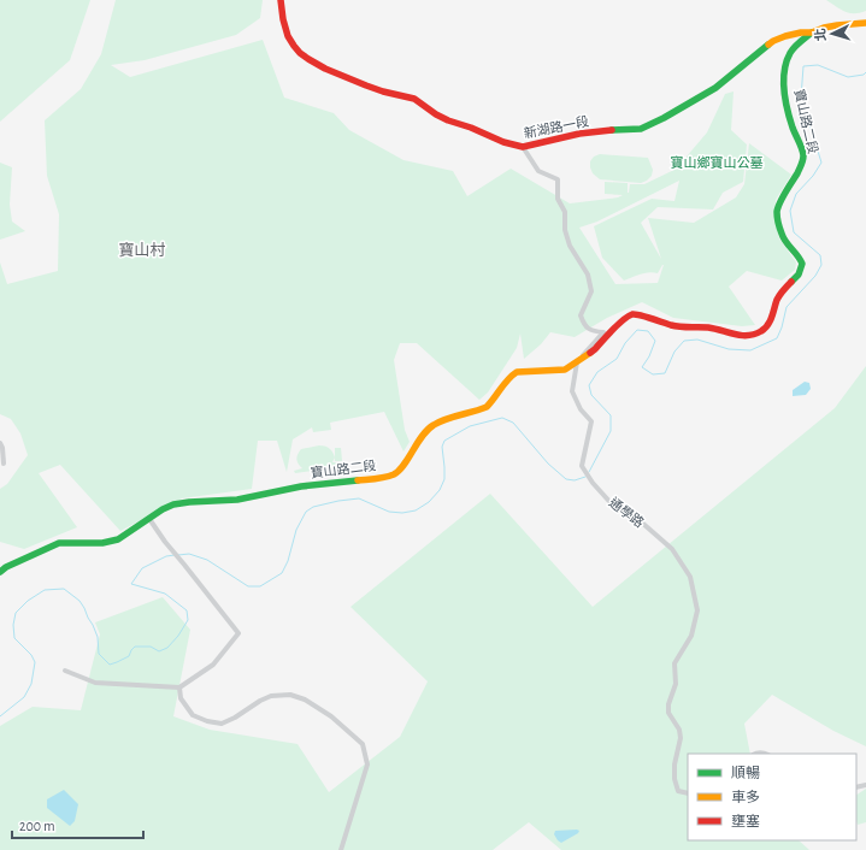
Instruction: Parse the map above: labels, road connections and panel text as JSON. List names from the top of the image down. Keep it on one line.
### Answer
{"streets":{"street":["寶山路二段","新湖路一段","通學路"]},"crossings":[["寶山路二段","新湖路一段"],["寶山路二段","通學路"]],"districts":["寶山村"],"parks":["寶山鄉寶山公墓"],"legend":["順暢","車多","壅塞"],"scale_bar":"200 m","north":"left"}
